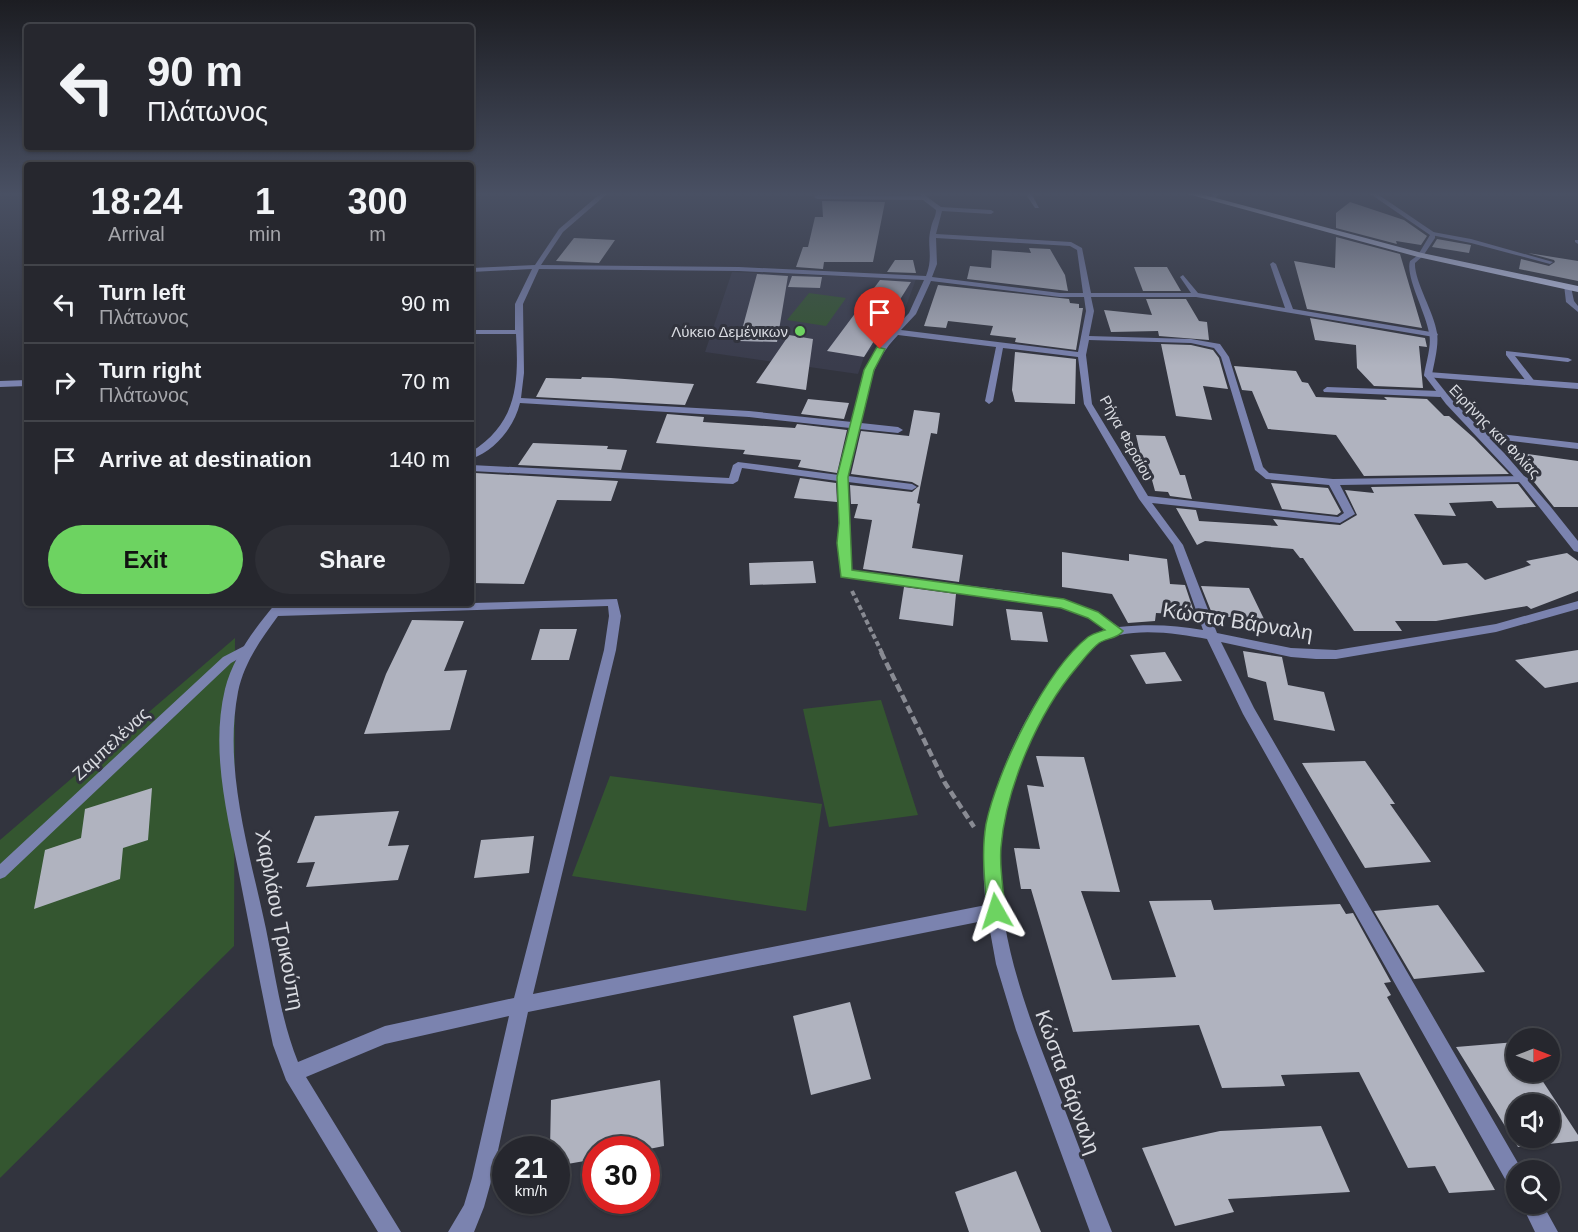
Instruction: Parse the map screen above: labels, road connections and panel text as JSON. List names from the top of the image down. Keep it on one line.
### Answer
{"streets":{"street":["Ειρήνης και Φιλίας","Ρήγα Φεραίου","Κώστα Βάρναλη","Χαριλάου Τρικούπη"],"lane":["Ζαμπελένας"]},"crossings":[["Ρήγα Φεραίου","Κώστα Βάρναλη"],["Ζαμπελένας","Χαριλάου Τρικούπη"]],"places":["Λύκειο Δεμένικων"],"north":"right","page":{"turn":["90 m","Πλάτωνος"],"eta":["18:24","Arrival","1","min","300","m"],"list":[{"name":"Turn left","note":"Πλάτωνος","value":"90 m"},{"name":"Turn right","note":"Πλάτωνος","value":"70 m"},{"name":"Arrive at destination","value":"140 m"}],"buttons":["Exit","Share"],"speed":"21 km/h","limit":"30"}}
